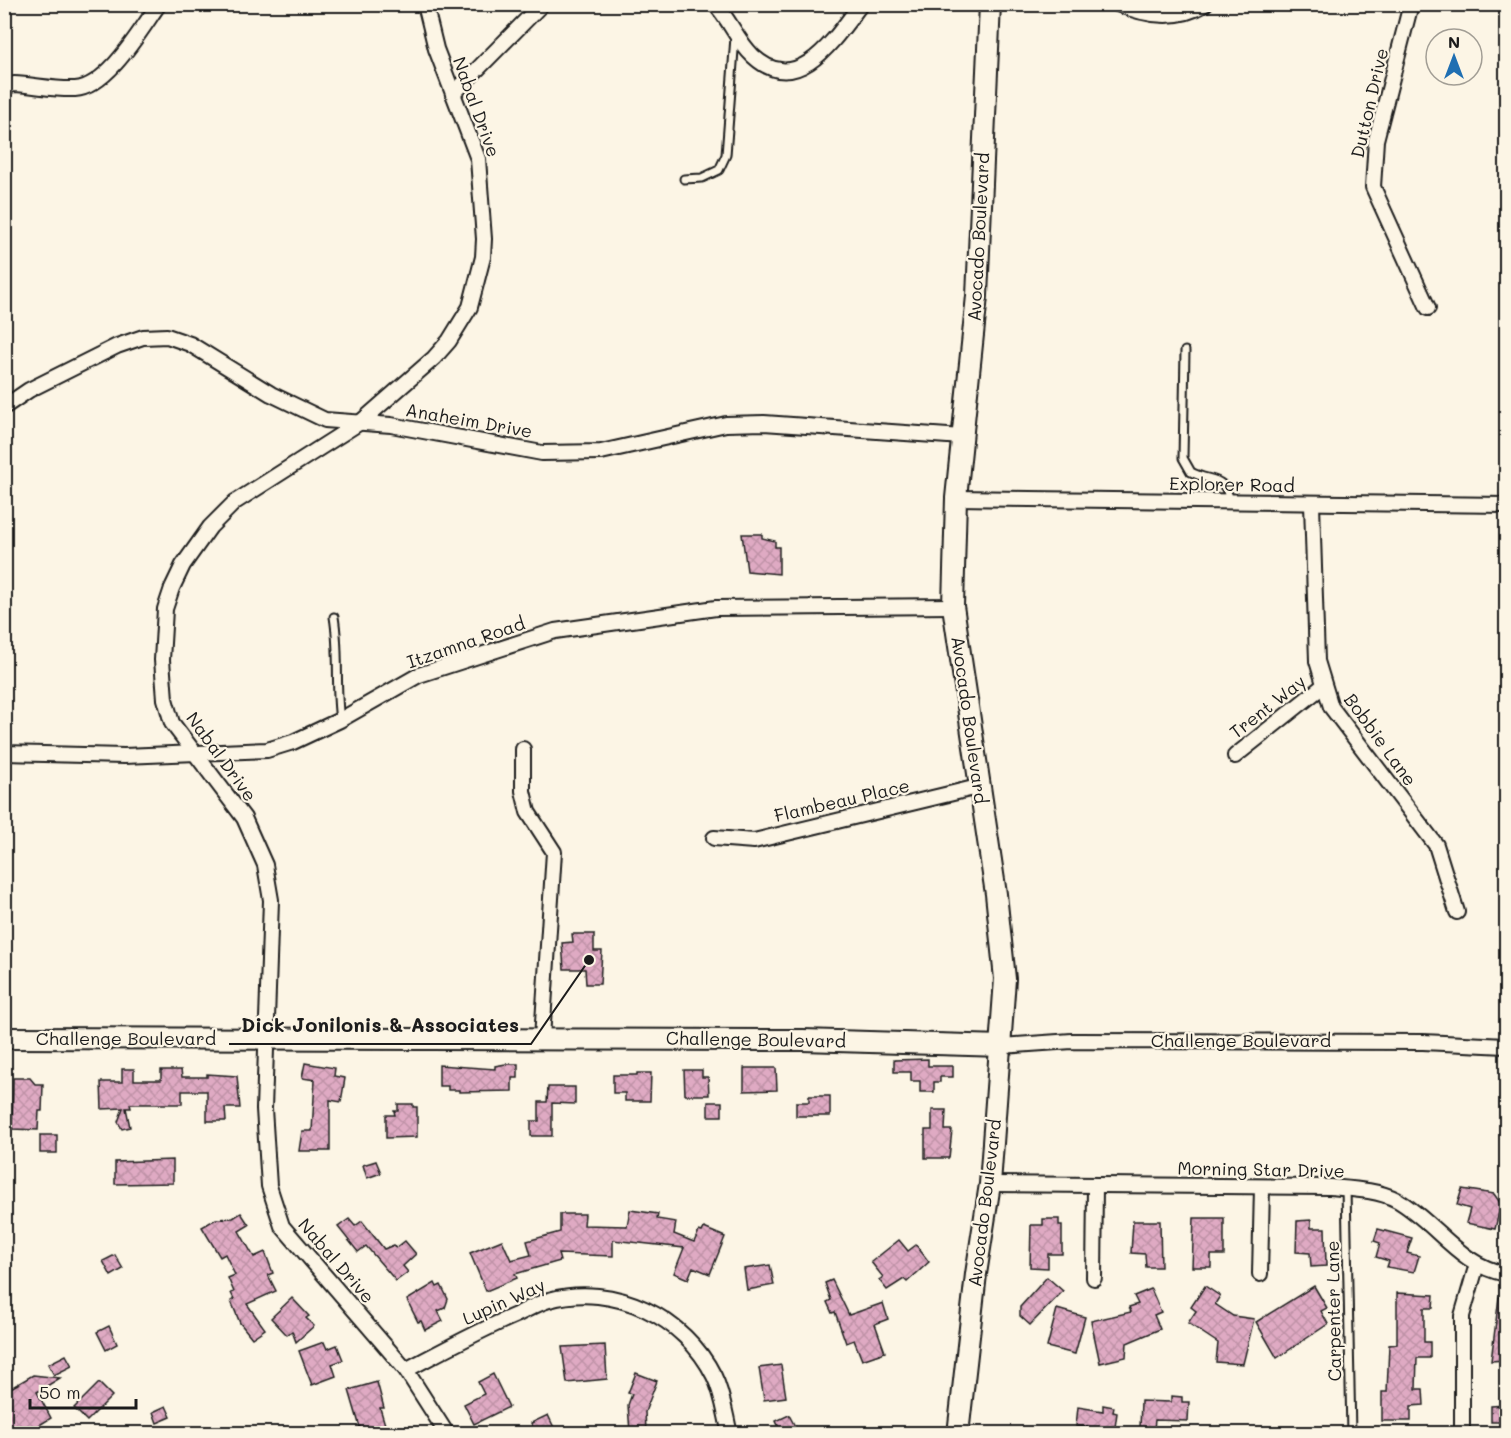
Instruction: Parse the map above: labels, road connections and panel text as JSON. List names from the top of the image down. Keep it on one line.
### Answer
{"streets":{"main road":["Avocado Boulevard","Challenge Boulevard"],"street":["Dutton Drive","Nabal Drive","Anaheim Drive","Explorer Road","Itzamna Road","Trent Way","Bobbie Lane","Flambeau Place","Morning Star Drive","Lupin Way"],"lane":["Carpenter Lane"]},"crossings":[["Nabal Drive","Anaheim Drive"],["Nabal Drive","Itzamna Road"],["Nabal Drive","Challenge Boulevard"],["Nabal Drive","Lupin Way"],["Avocado Boulevard","Anaheim Drive"],["Avocado Boulevard","Explorer Road"],["Avocado Boulevard","Itzamna Road"],["Avocado Boulevard","Flambeau Place"],["Avocado Boulevard","Challenge Boulevard"],["Avocado Boulevard","Morning Star Drive"],["Explorer Road","Bobbie Lane"],["Trent Way","Bobbie Lane"],["Morning Star Drive","Carpenter Lane"]],"places":["Dick Jonilonis & Associates"],"scale_bar":"50 m","north":"top"}
